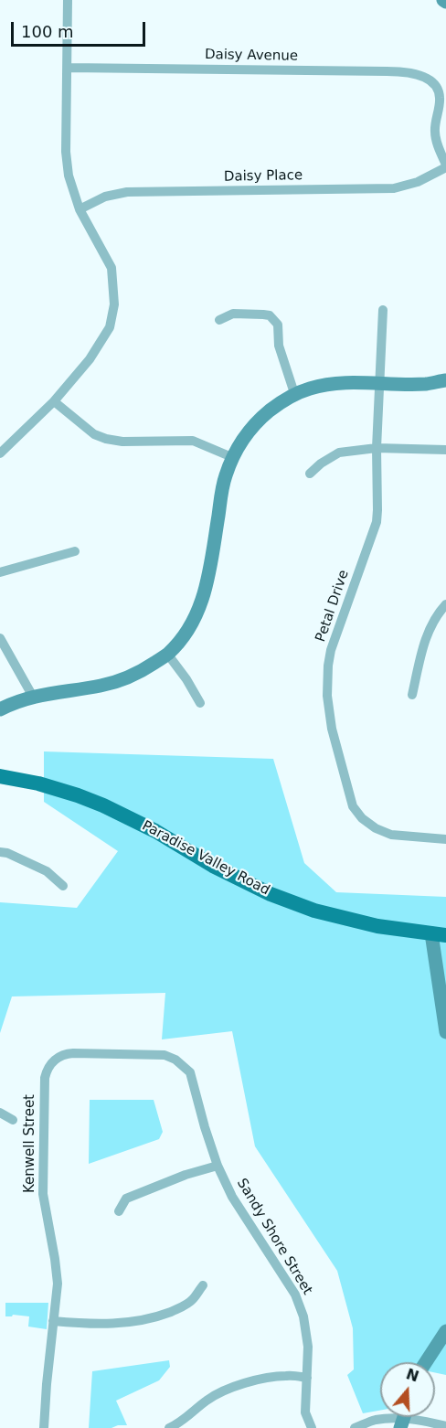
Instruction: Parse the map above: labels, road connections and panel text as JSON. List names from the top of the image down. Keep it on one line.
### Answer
{"streets":{"main road":["Paradise Valley Road"],"street":["Daisy Avenue","Daisy Place","Petal Drive","Kenwell Street","Sandy Shore Street"]},"crossings":[["Daisy Avenue","Daisy Place"],["Kenwell Street","Sandy Shore Street"]],"scale_bar":"100 m","north":"top"}
